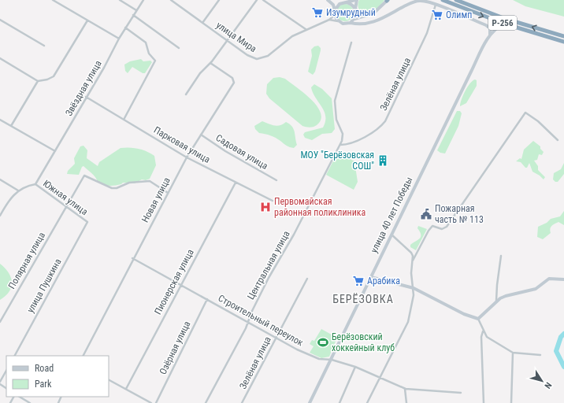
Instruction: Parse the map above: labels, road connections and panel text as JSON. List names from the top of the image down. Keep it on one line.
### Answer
{"streets":{"highway":["Р-256"],"street":["улица Мира","Зелёная улица","Звёздная улица","Парковая улица","Садовая улица","Южная улица","Новая улица","улица 40 лет Победы","Полярная улица","Центральная улица","Пионерская улица","улица Пушкина","Строительный переулок","Озёрная улица"]},"crossings":[["Зелёная улица","Центральная улица"],["Зелёная улица","Строительный переулок"],["Звёздная улица","Парковая улица"],["Звёздная улица","Южная улица"],["Парковая улица","Новая улица"],["Парковая улица","Пионерская улица"],["Садовая улица","Новая улица"],["Южная улица","Полярная улица"],["Южная улица","улица Пушкина"],["Новая улица","Полярная улица"],["Новая улица","Строительный переулок"],["улица 40 лет Победы","Строительный переулок"],["Центральная улица","Строительный переулок"],["Пионерская улица","Строительный переулок"],["Строительный переулок","Озёрная улица"]],"districts":["БЕРЁЗОВКА"],"places":{"supermarket":["Изумрудный","Олимп","Арабика"],"building":["МОУ \"Берёзовская СОШ\""],"hospital":["Первомайская районная поликлиника"],"public building":["Пожарная часть № 113"],"sports":["Берёзовский хоккейный клуб"]},"legend":["Road","Park"],"north":"bottom right"}
